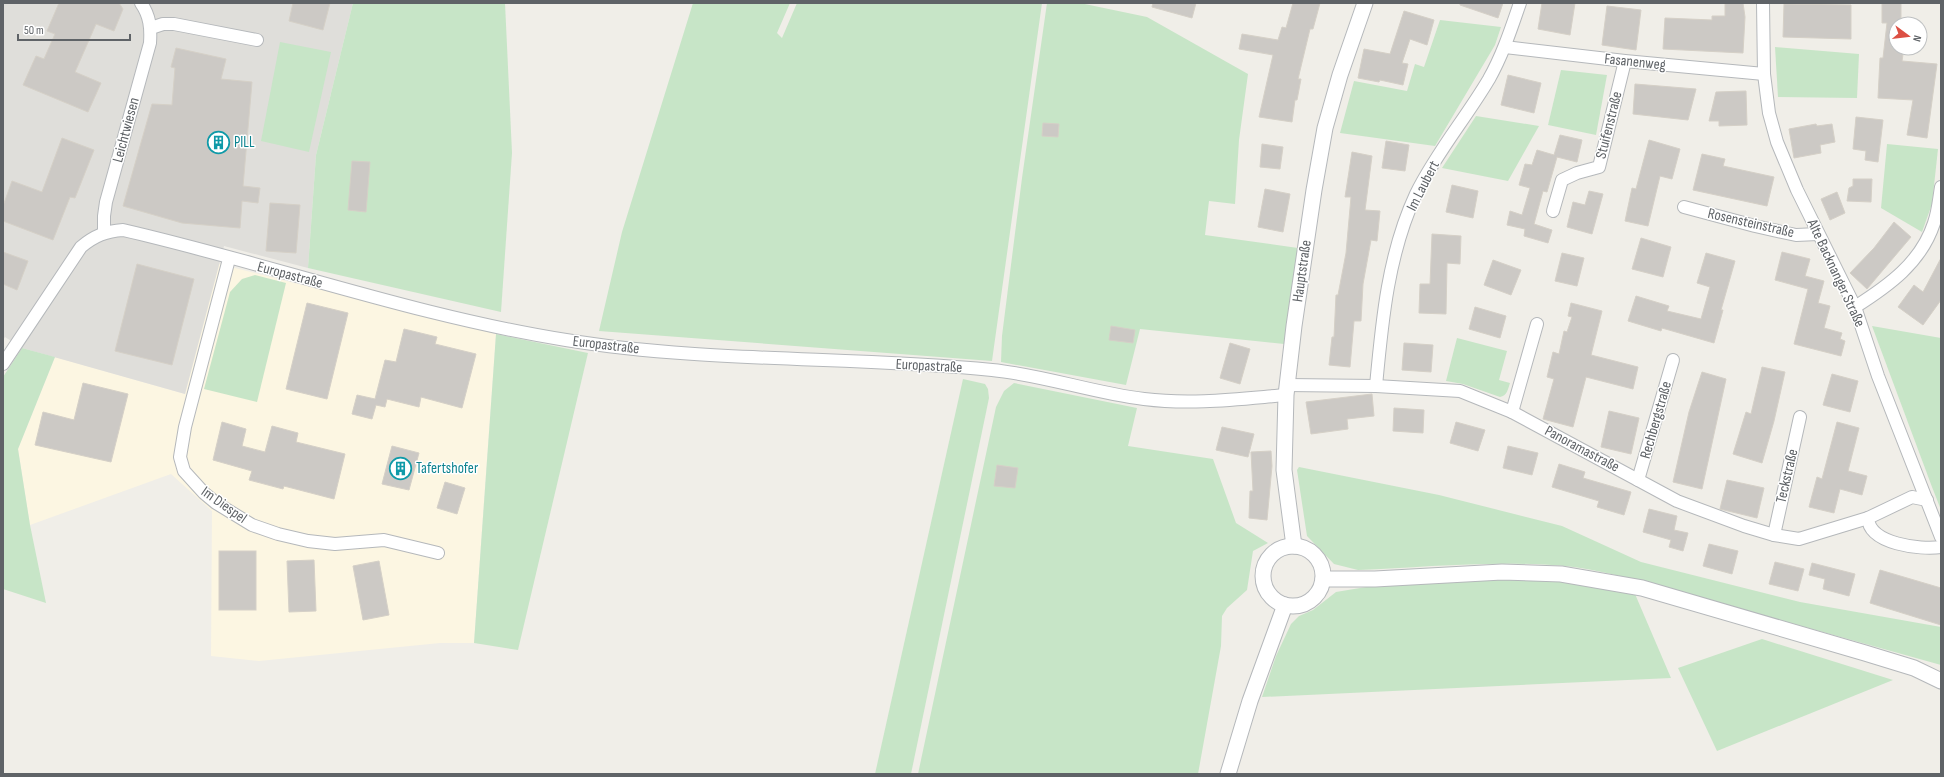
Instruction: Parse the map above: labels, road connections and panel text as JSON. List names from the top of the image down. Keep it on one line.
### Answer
{"streets":{"street":["Fasanenweg","Stuifenstraße","Leichtwiesen","Im Laubert","Rosensteinstraße","Hauptstraße","Alte Backnanger Straße","Europastraße","Rechbergstraße","Panoramastraße","Teckstraße","Im Diespel"]},"crossings":[["Fasanenweg","Stuifenstraße"],["Fasanenweg","Im Laubert"],["Fasanenweg","Alte Backnanger Straße"],["Leichtwiesen","Europastraße"],["Im Laubert","Panoramastraße"],["Rosensteinstraße","Alte Backnanger Straße"],["Hauptstraße","Europastraße"],["Hauptstraße","Panoramastraße"],["Alte Backnanger Straße","Panoramastraße"],["Europastraße","Panoramastraße"],["Europastraße","Im Diespel"],["Rechbergstraße","Panoramastraße"],["Panoramastraße","Teckstraße"]],"places":{"building":["PILL","Tafertshofer"]},"scale_bar":"50 m","north":"right"}
